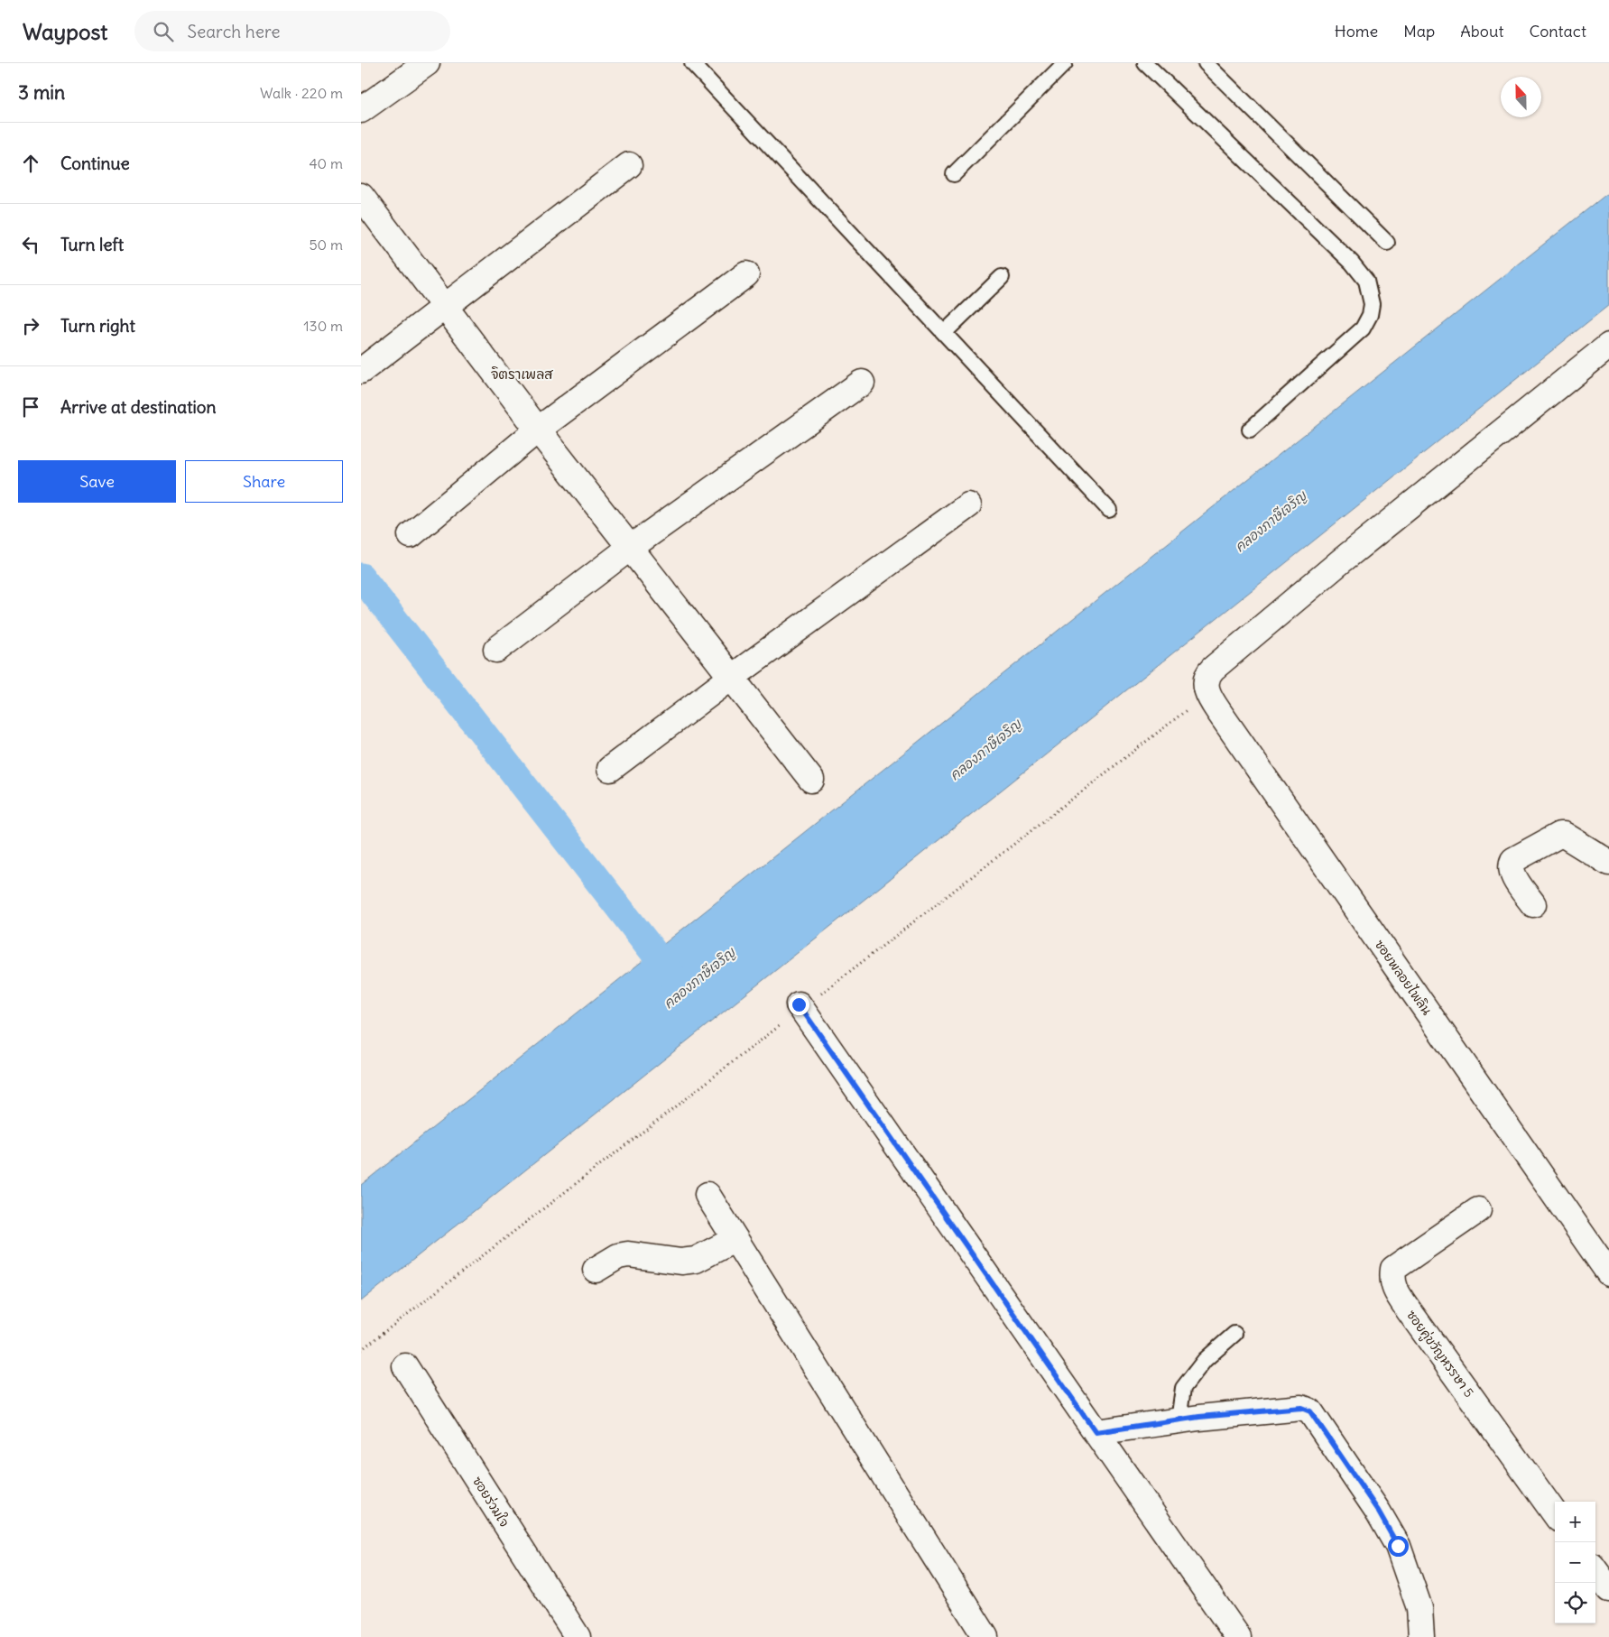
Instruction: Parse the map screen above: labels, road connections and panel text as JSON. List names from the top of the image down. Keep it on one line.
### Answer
{"streets":{"street":["ซอยพลอยไพลิน","ซอยคู่ขวัญหรรษา 5","ซอยร่วมใจ"]},"districts":["จิตราเพลส"],"water":["คลองภาษีเจริญ"],"north":"top","page":{"header":"Waypost","search":"Search here","nav":["Home","Map","About","Contact"],"heading":["3 min","Walk · 220 m"],"list":[["Continue","40 m"],["Turn left","50 m"],["Turn right","130 m"],"Arrive at destination"],"buttons":["Save","Share"],"map_buttons":["+","−"]}}
